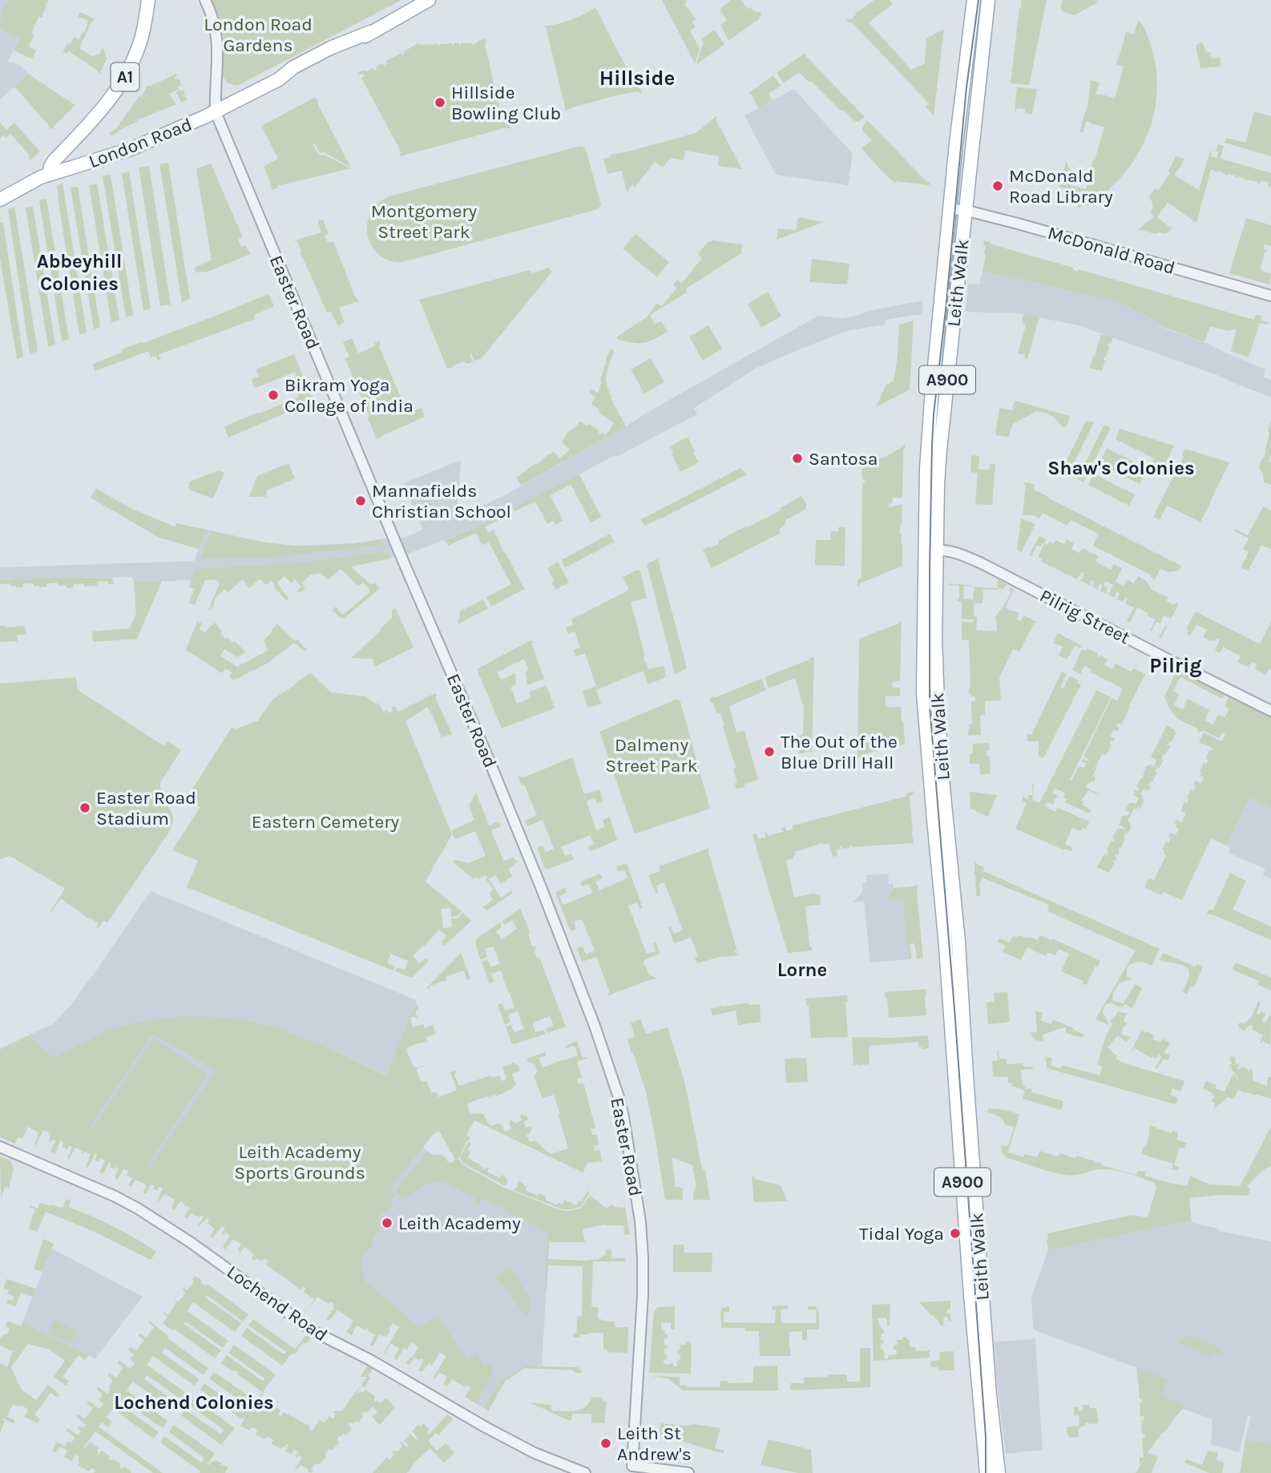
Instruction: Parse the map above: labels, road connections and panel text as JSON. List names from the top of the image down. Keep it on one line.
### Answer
{"streets":{"main road":["A1","London Road","Leith Walk","A900"],"street":["McDonald Road","Easter Road","Pilrig Street","Lochend Road"]},"crossings":[["A1","London Road"],["London Road","Easter Road"],["McDonald Road","Leith Walk"],["Leith Walk","Pilrig Street"]],"districts":["Hillside","Abbeyhill Colonies","Shaw's Colonies","Pilrig","Lorne","Lochend Colonies"],"parks":["London Road Gardens","Montgomery Street Park","Dalmeny Street Park","Eastern Cemetery","Leith Academy Sports Grounds"],"places":["Hillside Bowling Club","McDonald Road Library","Bikram Yoga College of India","Santosa","Mannafields Christian School","The Out of the Blue Drill Hall","Easter Road Stadium","Leith Academy","Tidal Yoga","Leith St Andrew's"]}
